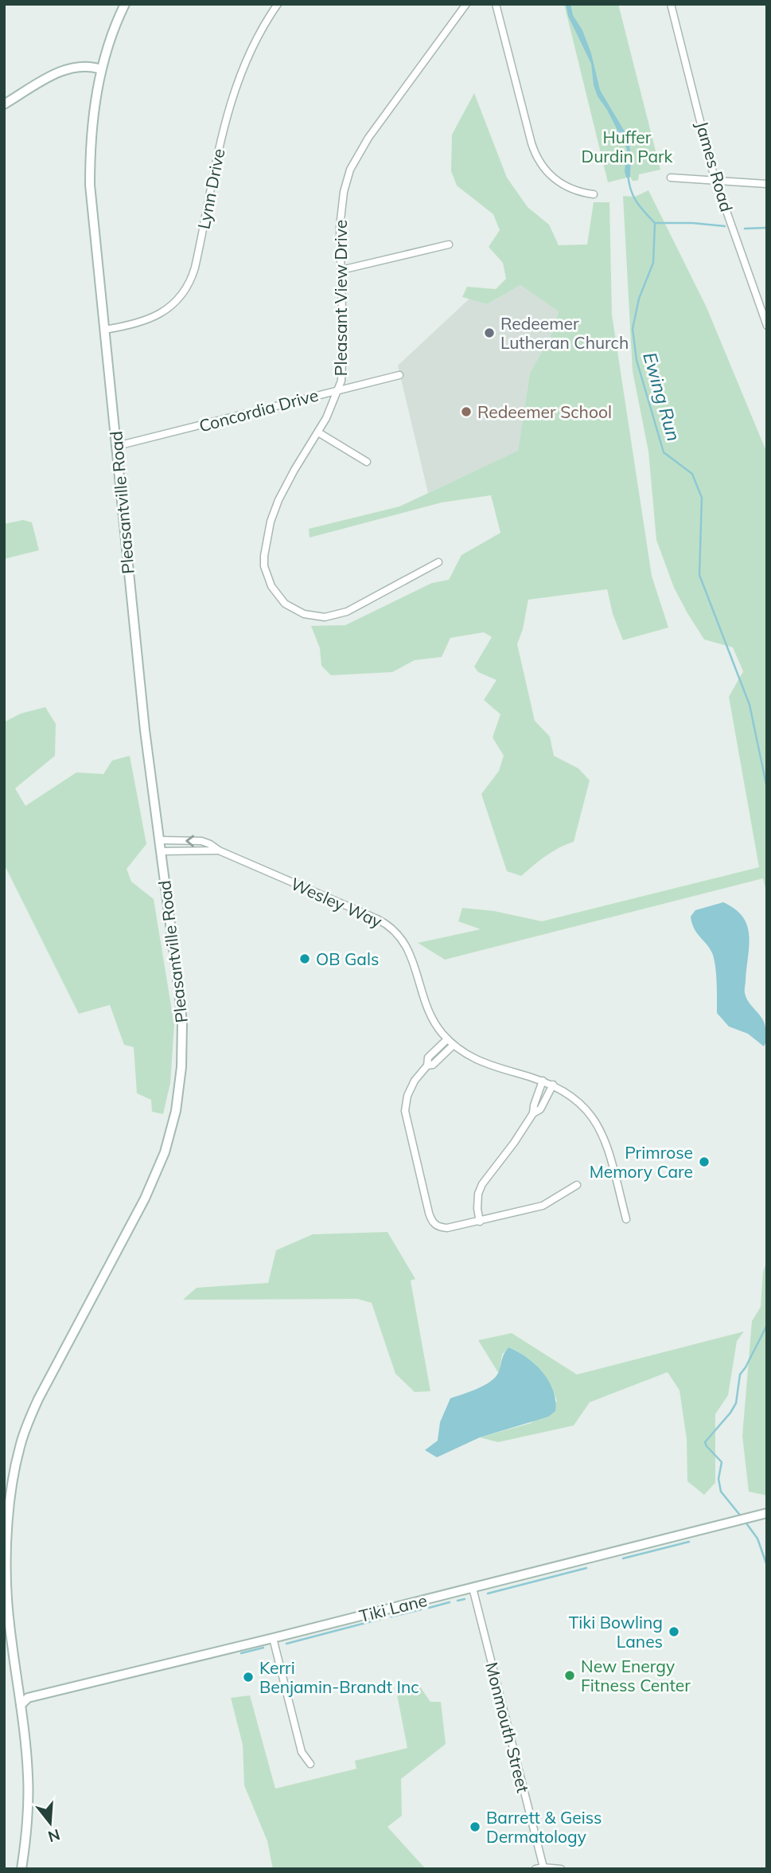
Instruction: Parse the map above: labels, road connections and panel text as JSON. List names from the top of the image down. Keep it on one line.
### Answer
{"streets":{"main road":["Pleasantville Road","Tiki Lane"],"street":["James Road","Lynn Drive","Pleasant View Drive","Concordia Drive","Wesley Way","Monmouth Street"]},"crossings":[["Lynn Drive","Pleasantville Road"],["Pleasant View Drive","Concordia Drive"],["Concordia Drive","Pleasantville Road"],["Pleasantville Road","Wesley Way"],["Pleasantville Road","Tiki Lane"],["Tiki Lane","Monmouth Street"]],"water":["Ewing Run"],"parks":["Huffer Durdin Park"],"places":["Redeemer Lutheran Church","Redeemer School","OB Gals","Primrose Memory Care","Tiki Bowling Lanes","New Energy Fitness Center","Kerri Benjamin-Brandt Inc","Barrett & Geiss Dermatology"],"north":"bottom"}
